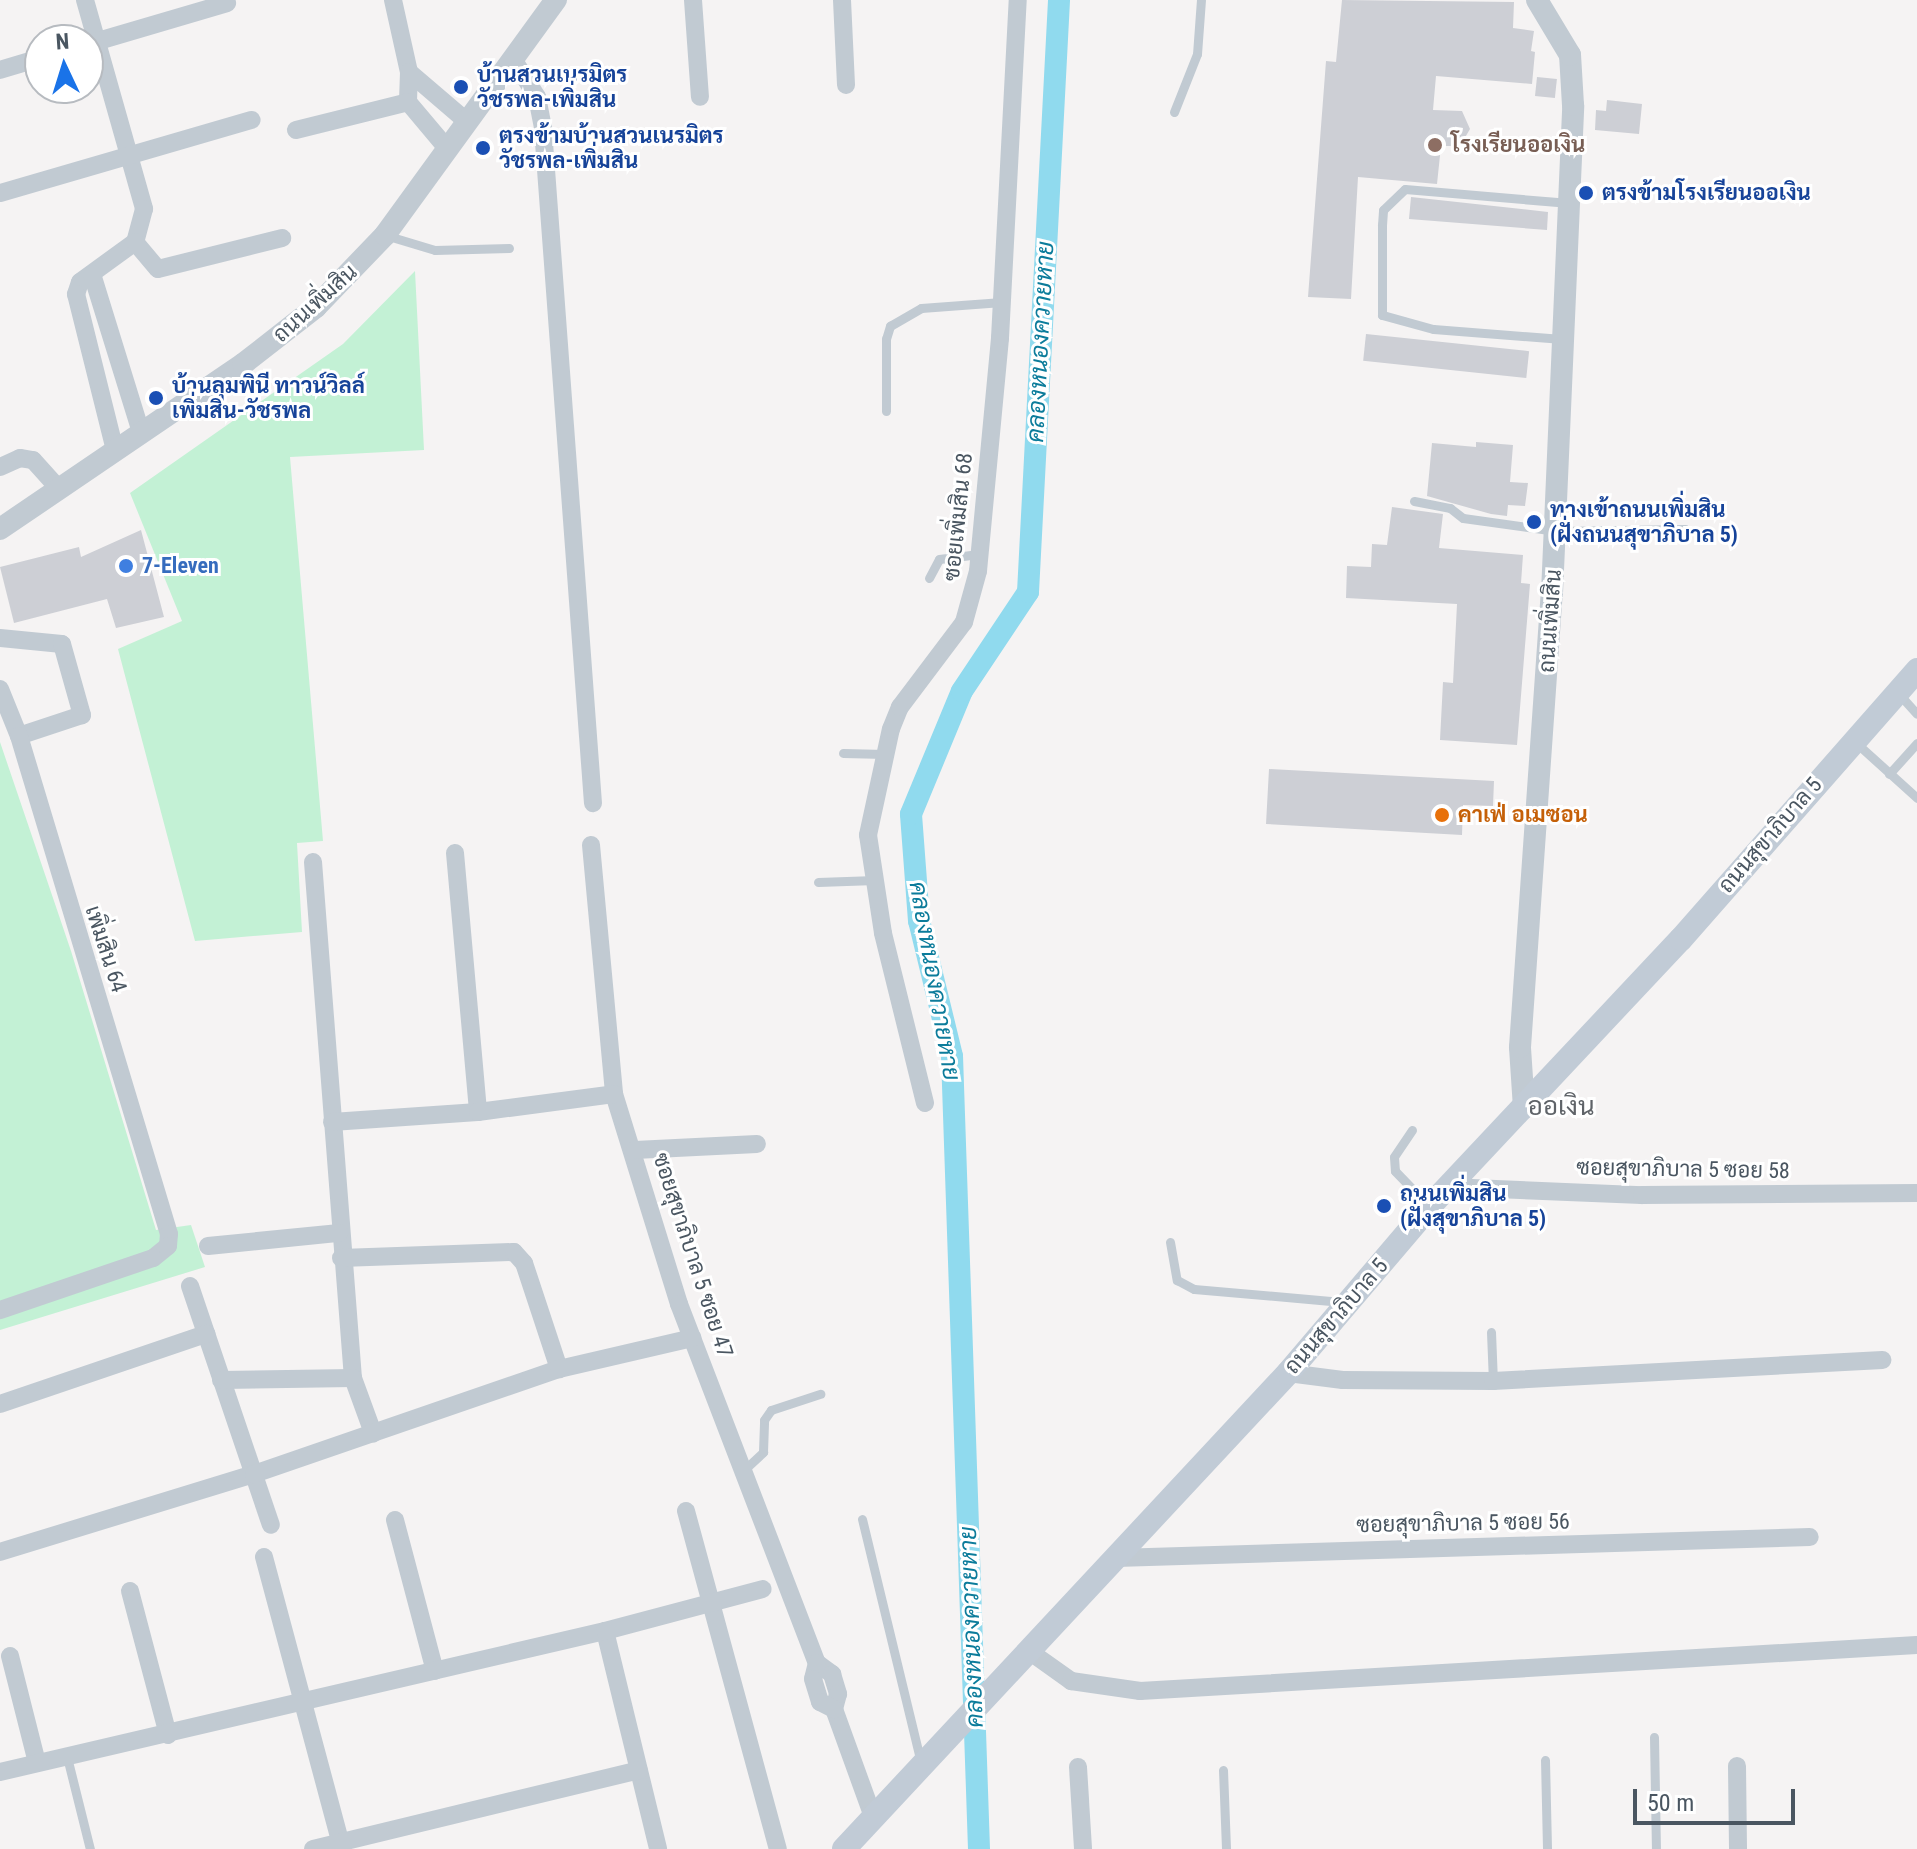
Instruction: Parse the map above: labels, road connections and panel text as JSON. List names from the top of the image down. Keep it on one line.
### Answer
{"streets":{"main road":["ถนนสุขาภิบาล 5"],"street":["ถนนเพิ่มสิน","ซอยเพิ่มสิน 68","เพิ่มสิน 64","ซอยสุขาภิบาล 5 ซอย 58","ซอยสุขาภิบาล 5 ซอย 47","ซอยสุขาภิบาล 5 ซอย 56"]},"crossings":[["ถนนเพิ่มสิน","ถนนสุขาภิบาล 5"],["ถนนสุขาภิบาล 5","ซอยสุขาภิบาล 5 ซอย 58"],["ถนนสุขาภิบาล 5","ซอยสุขาภิบาล 5 ซอย 47"],["ถนนสุขาภิบาล 5","ซอยสุขาภิบาล 5 ซอย 56"]],"districts":["ออเงิน"],"water":["คลองหนองควายหาย"],"places":["บ้านสวนเนรมิตร วัชรพล-เพิ่มสิน","โรงเรียนออเงิน","ตรงข้ามบ้านสวนเนรมิตร วัชรพล-เพิ่มสิน","ตรงข้ามโรงเรียนออเงิน","บ้านลุมพินี ทาวน์วิลล์ เพิ่มสิน-วัชรพล","ทางเข้าถนนเพิ่มสิน (ฝั่งถนนสุขาภิบาล 5)","7-Eleven","คาเฟ่ อเมซอน","ถนนเพิ่มสิน (ฝั่งสุขาภิบาล 5)"],"scale_bar":"50 m","north":"top"}
